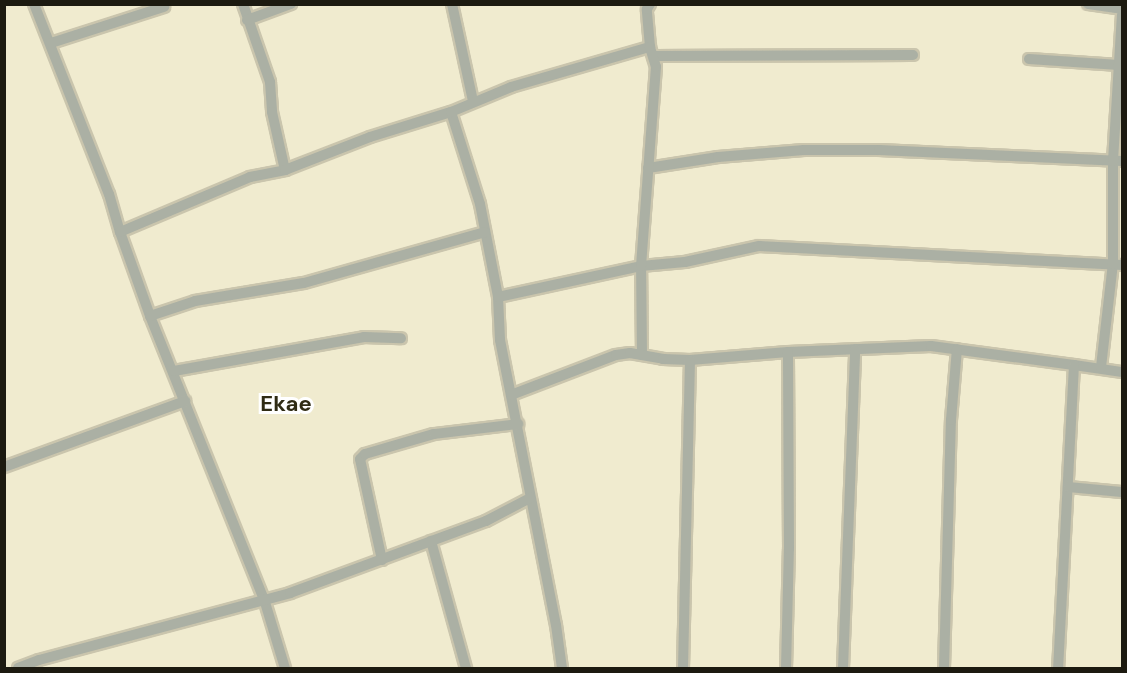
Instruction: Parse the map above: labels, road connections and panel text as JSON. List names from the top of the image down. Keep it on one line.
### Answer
{"districts":["Ekae"]}
